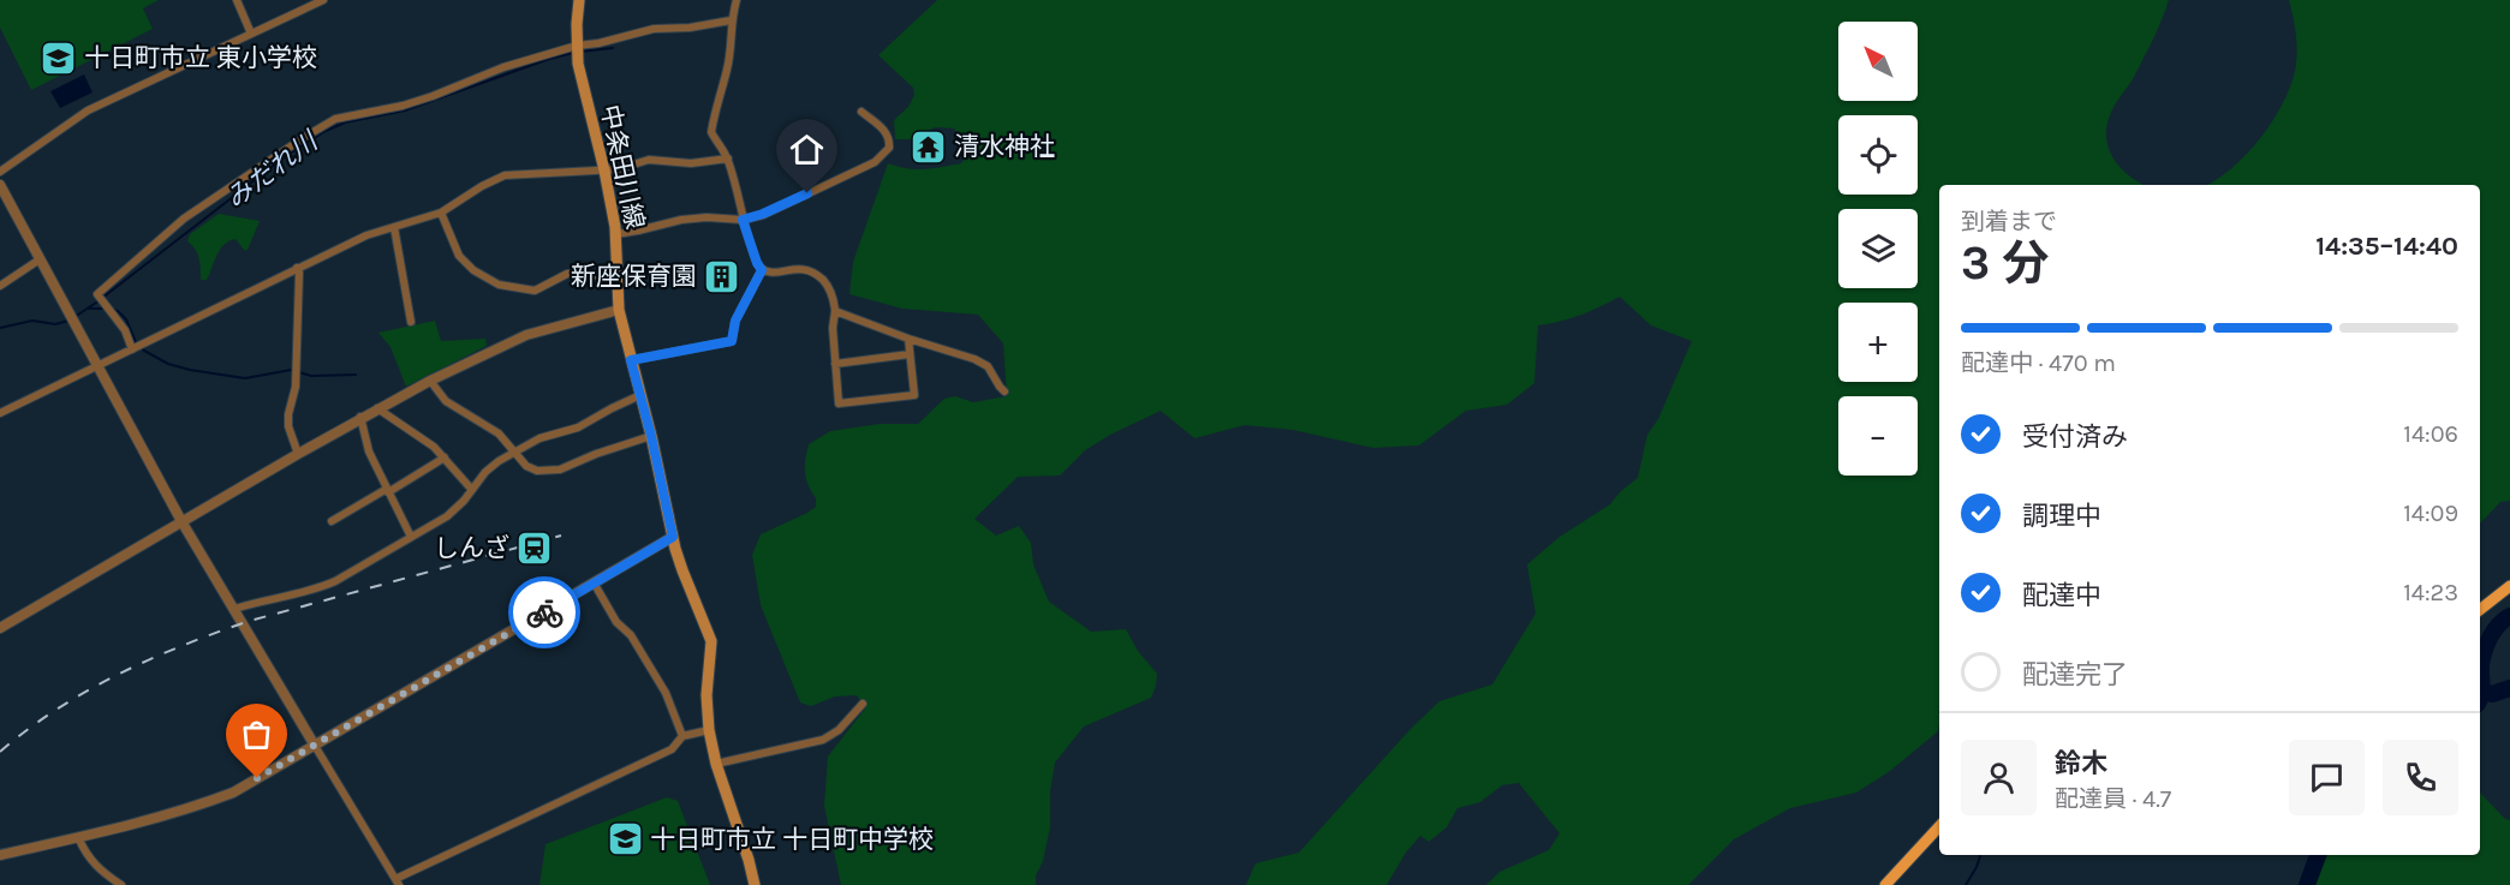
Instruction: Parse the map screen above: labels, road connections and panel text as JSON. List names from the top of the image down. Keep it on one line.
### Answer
{"streets":{"main road":["中条田川線"]},"water":["みだれ川"],"places":{"school or university":["十日町市立 東小学校","十日町市立 十日町中学校"],"temple":["清水神社"],"building":["新座保育園"],"station":["しんざ"]},"north":"top left","page":{"map_buttons":["+","−"],"heading":["3 分","到着まで","14:35–14:40"],"panel":["鈴木","配達員 · 4.7"],"bar":"配達中 · 470 m","list":[["受付済み","14:06"],["調理中","14:09"],["配達中","14:23"],"配達完了"]}}
